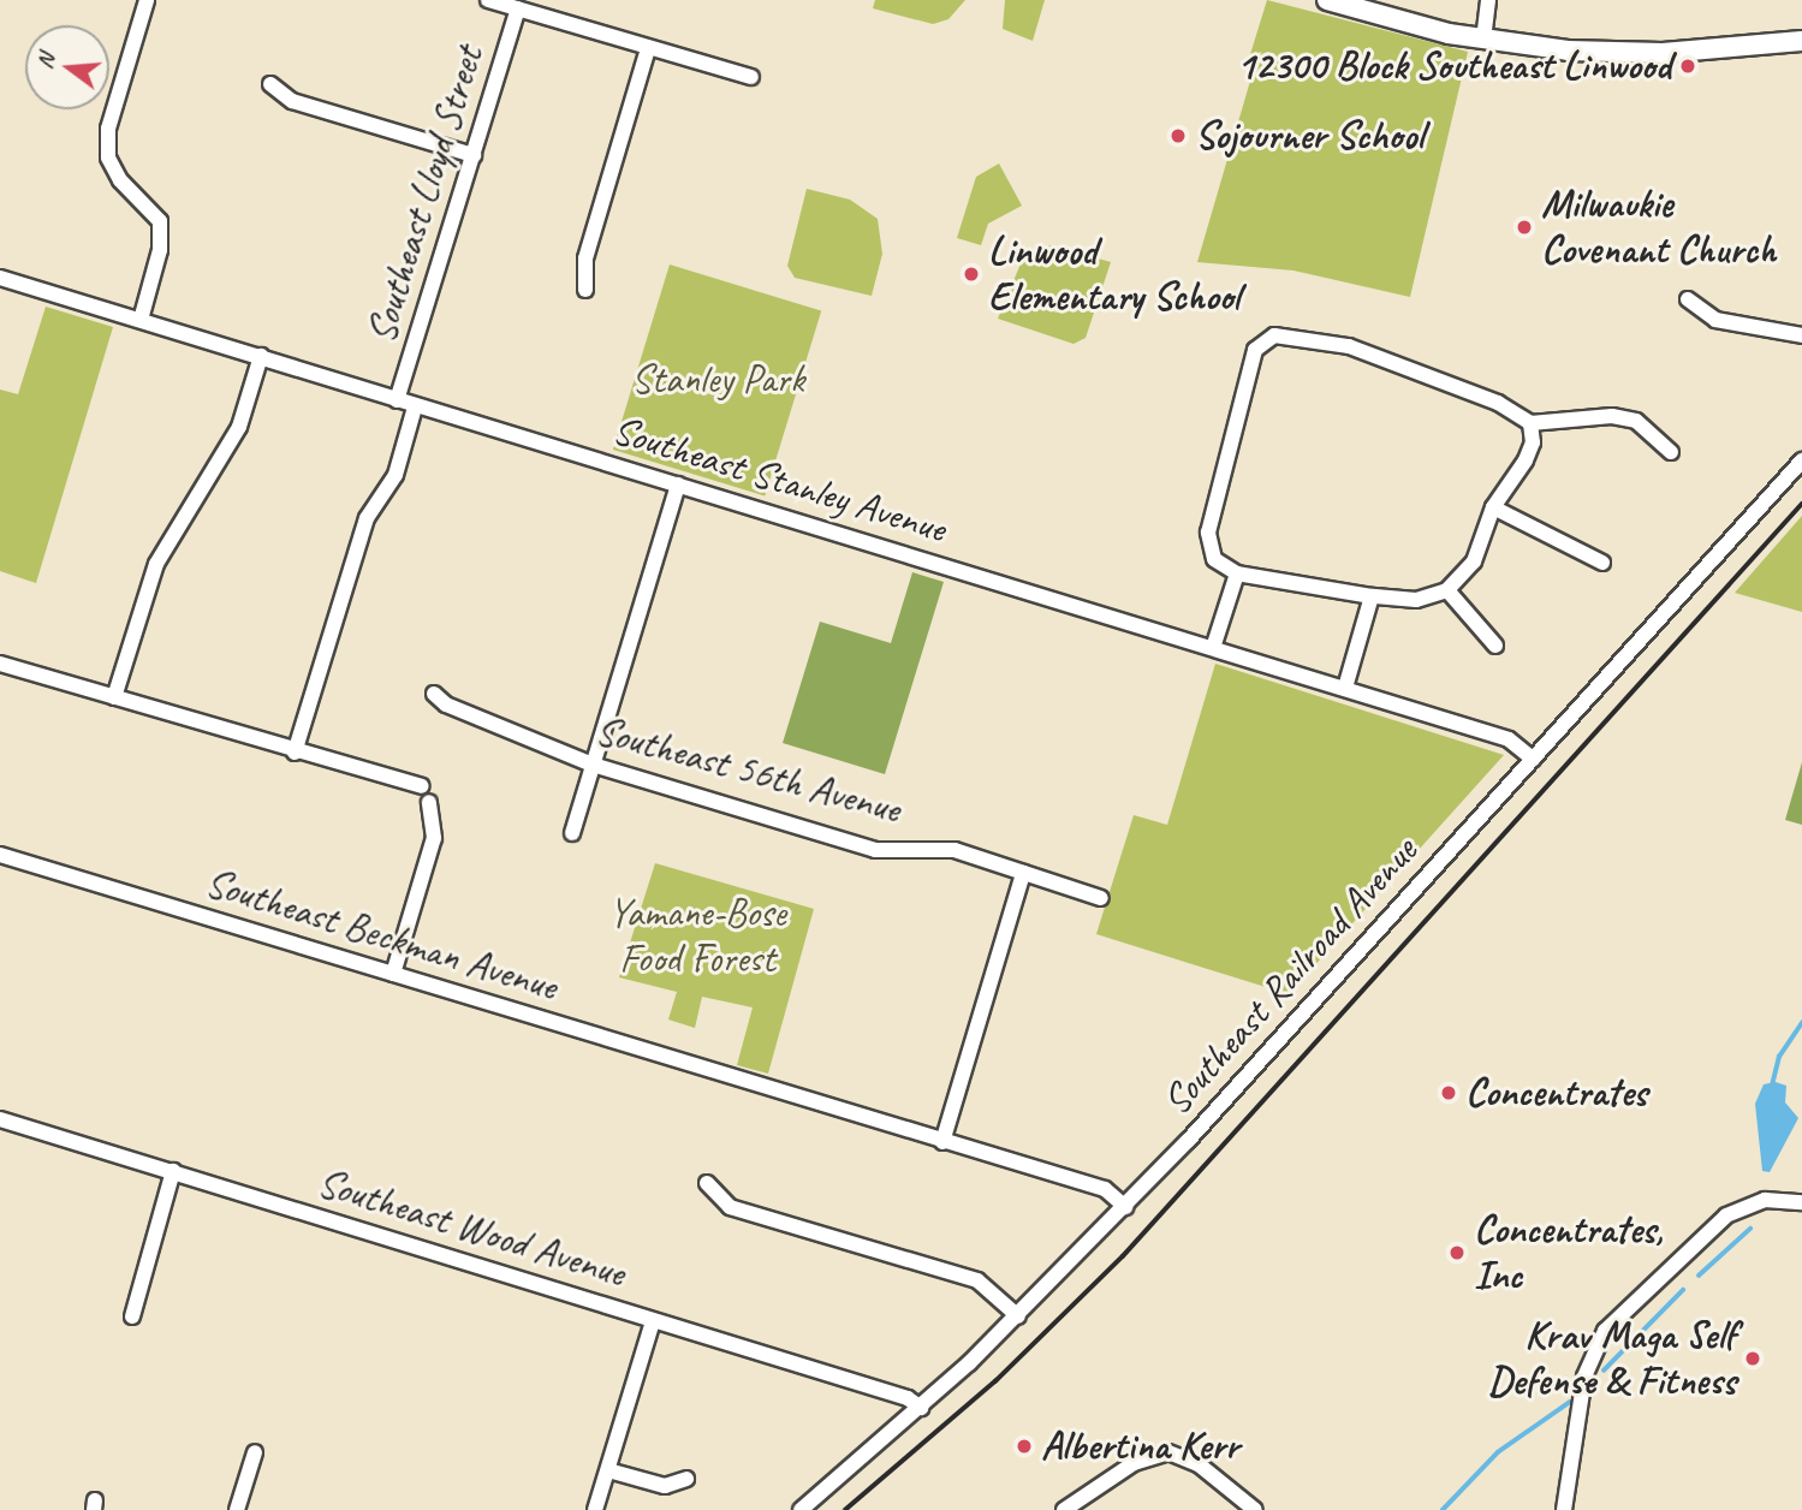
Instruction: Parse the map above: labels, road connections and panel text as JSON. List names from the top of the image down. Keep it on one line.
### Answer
{"streets":{"street":["Southeast Lloyd Street","Southeast Stanley Avenue","Southeast 56th Avenue","Southeast Beckman Avenue","Southeast Railroad Avenue","Southeast Wood Avenue"]},"crossings":[["Southeast Lloyd Street","Southeast Stanley Avenue"],["Southeast Stanley Avenue","Southeast Railroad Avenue"],["Southeast Beckman Avenue","Southeast Railroad Avenue"],["Southeast Railroad Avenue","Southeast Wood Avenue"]],"parks":["Stanley Park","Yamane-Bose Food Forest"],"places":["12300 Block Southeast Linwood","Sojourner School","Milwaukie Covenant Church","Linwood Elementary School","Concentrates","Concentrates, Inc","Krav Maga Self Defense & Fitness","Albertina Kerr"],"north":"left"}
